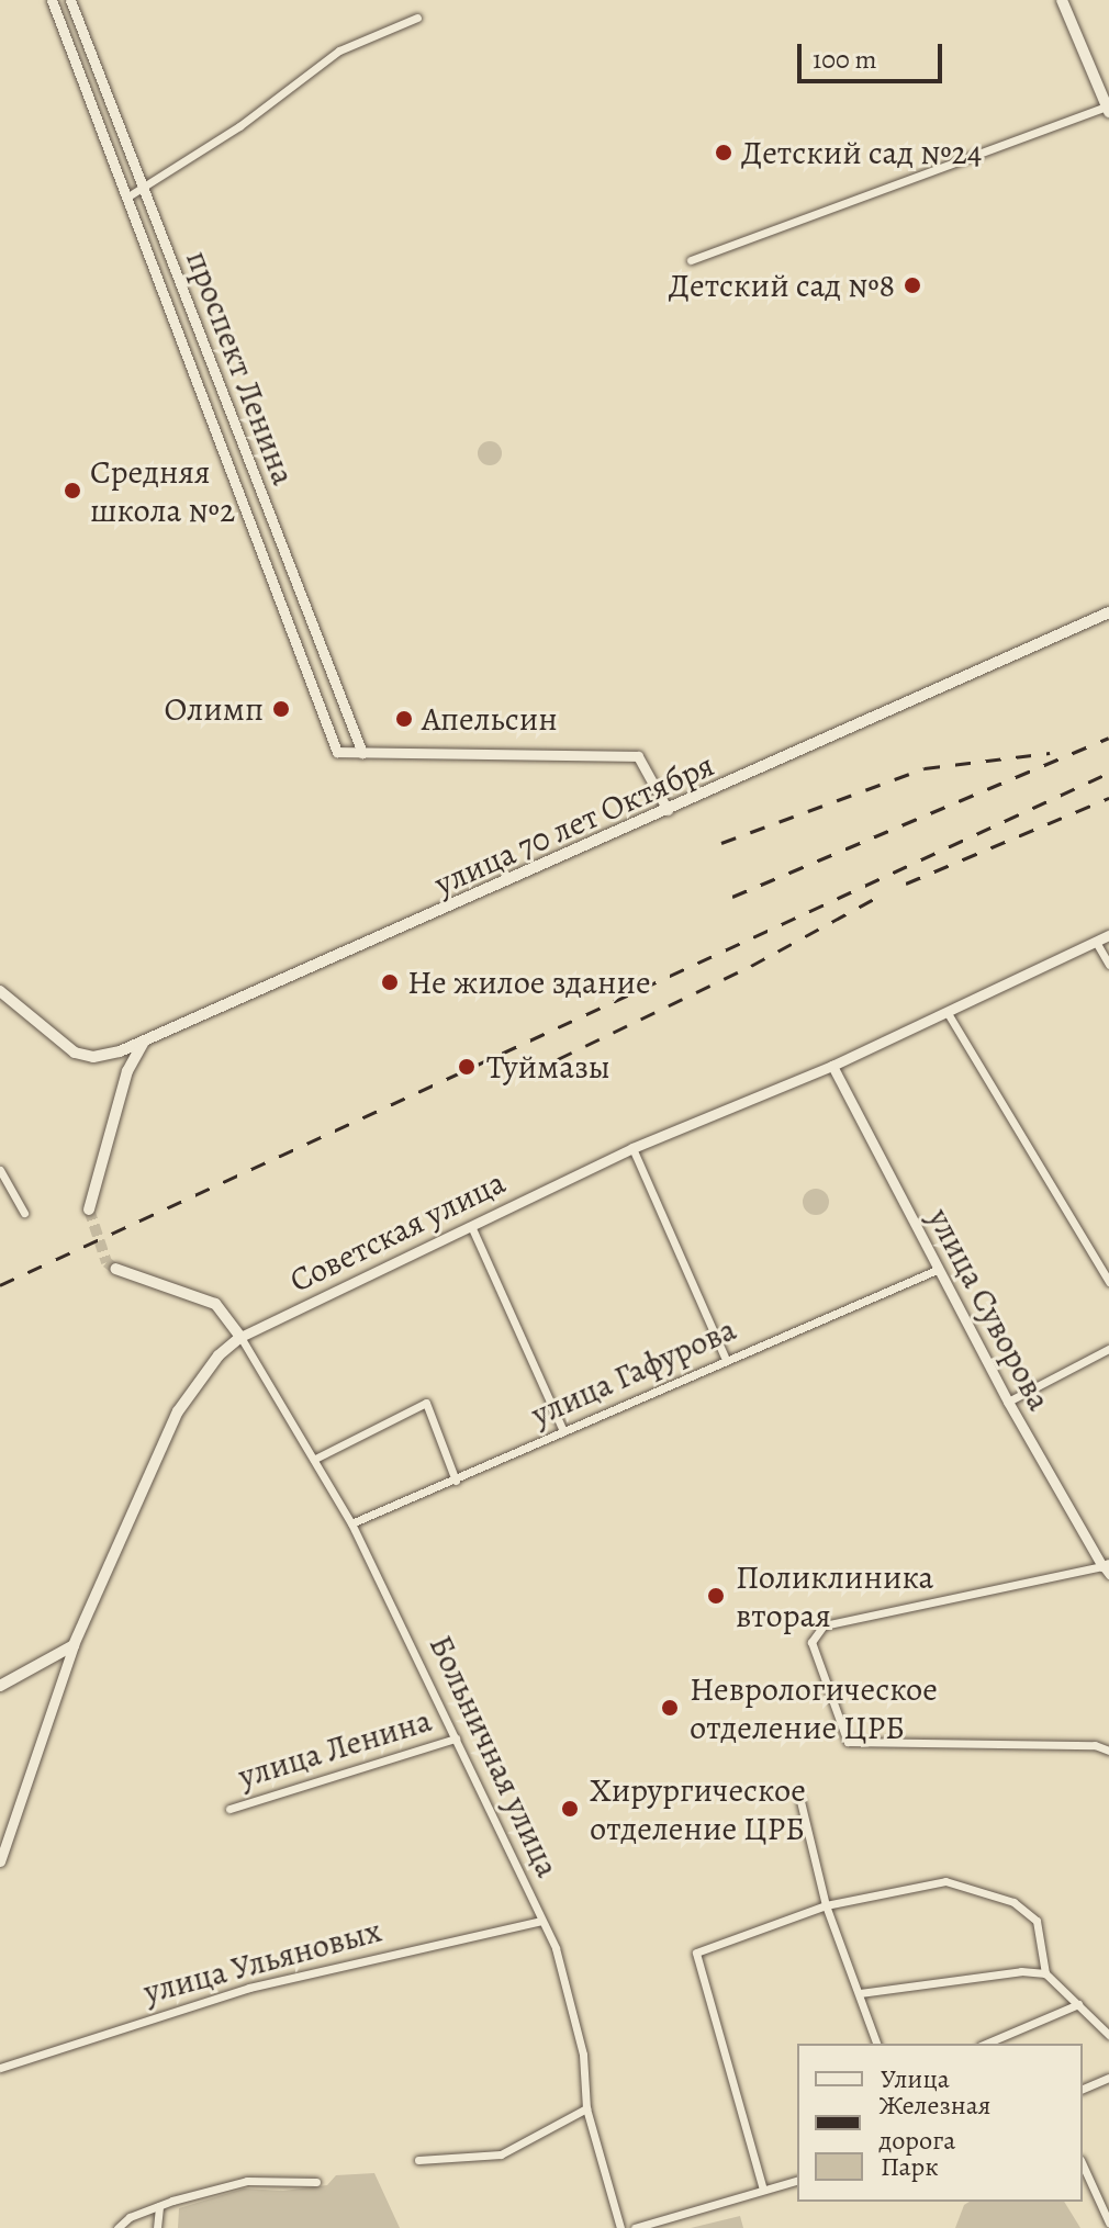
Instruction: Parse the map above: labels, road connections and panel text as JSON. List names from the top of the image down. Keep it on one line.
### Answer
{"streets":{"main road":["улица 70 лет Октября","Советская улица"],"street":["проспект Ленина","улица Суворова","улица Гафурова","улица Ленина","Больничная улица","улица Ульяновых"]},"crossings":[["Советская улица","улица Суворова"],["Советская улица","Больничная улица"],["улица Суворова","улица Гафурова"],["улица Гафурова","Больничная улица"],["улица Ленина","Больничная улица"],["Больничная улица","улица Ульяновых"]],"places":["Детский сад №24","Детский сад №8","Средняя школа №2","Олимп","Апельсин","Не жилое здание","Туймазы","Поликлиника вторая","Неврологическое отделение ЦРБ","Хирургическое отделение ЦРБ"],"legend":["Улица","Железная дорога","Парк"],"scale_bar":"100 m"}
